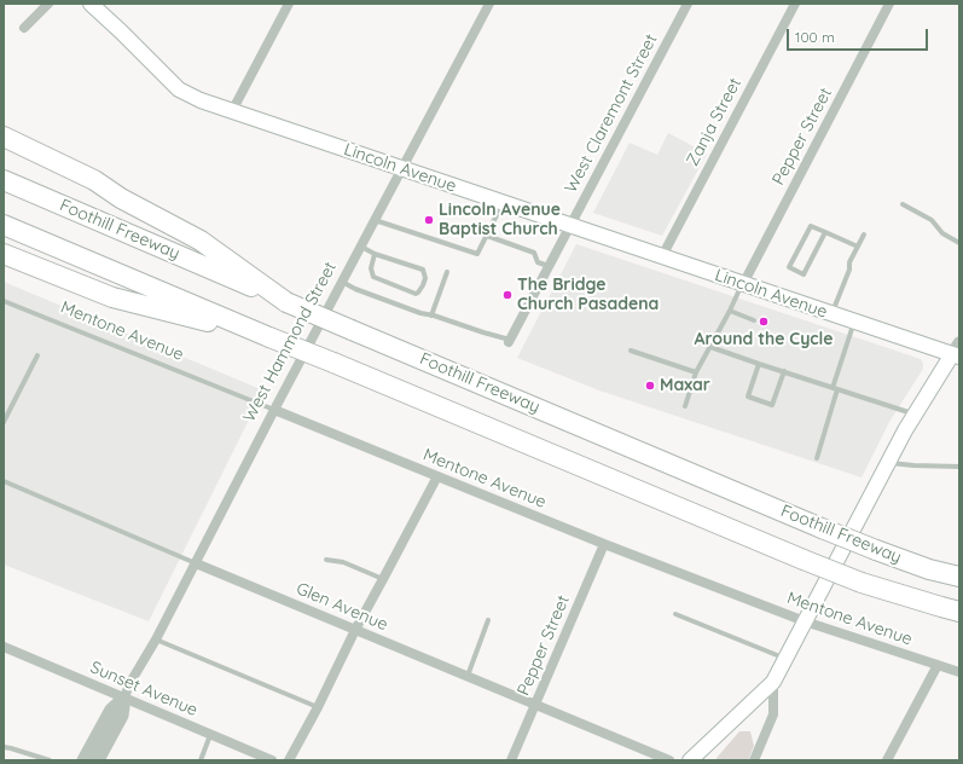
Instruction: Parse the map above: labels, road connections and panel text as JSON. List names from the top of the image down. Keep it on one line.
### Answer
{"streets":{"highway":["Foothill Freeway"],"main road":["Lincoln Avenue"],"street":["West Claremont Street","Zanja Street","Pepper Street","Mentone Avenue","West Hammond Street","Glen Avenue","Sunset Avenue"]},"crossings":[["West Claremont Street","Lincoln Avenue"],["Zanja Street","Lincoln Avenue"],["Pepper Street","Lincoln Avenue"],["Pepper Street","Mentone Avenue"],["Pepper Street","Glen Avenue"],["Lincoln Avenue","West Hammond Street"],["Mentone Avenue","West Hammond Street"],["West Hammond Street","Glen Avenue"],["West Hammond Street","Sunset Avenue"]],"places":["Lincoln Avenue Baptist Church","The Bridge Church Pasadena","Around the Cycle","Maxar"],"scale_bar":"100 m"}
